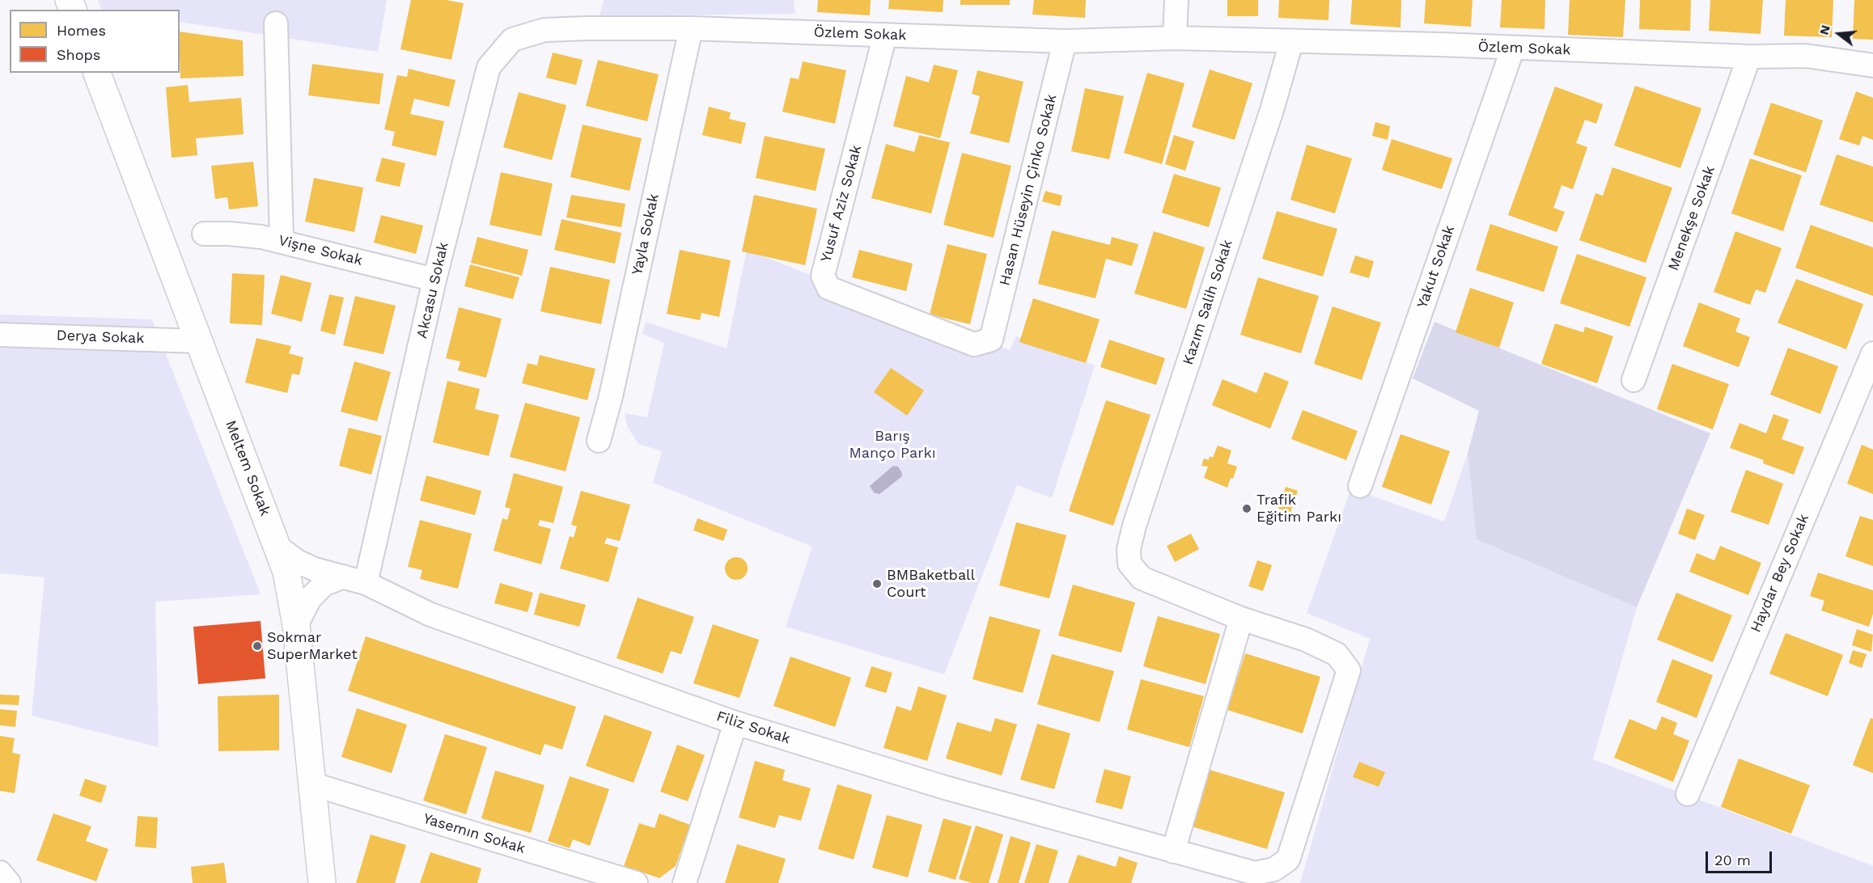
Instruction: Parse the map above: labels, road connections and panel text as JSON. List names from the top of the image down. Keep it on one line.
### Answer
{"streets":{"main road":["Meltem Sokak"],"street":["Özlem Sokak","Hasan Hüseyin Çinko Sokak","Yusuf Aziz Sokak","Menekşe Sokak","Yayla Sokak","Vişne Sokak","Yakut Sokak","Akcasu Sokak","Kazım Salih Sokak","Derya Sokak","Haydar Bey Sokak","Filiz Sokak","Yasemın Sokak"]},"crossings":[["Özlem Sokak","Hasan Hüseyin Çinko Sokak"],["Özlem Sokak","Yusuf Aziz Sokak"],["Özlem Sokak","Menekşe Sokak"],["Özlem Sokak","Yayla Sokak"],["Özlem Sokak","Yakut Sokak"],["Özlem Sokak","Akcasu Sokak"],["Özlem Sokak","Kazım Salih Sokak"],["Hasan Hüseyin Çinko Sokak","Yusuf Aziz Sokak"],["Vişne Sokak","Akcasu Sokak"],["Akcasu Sokak","Filiz Sokak"],["Kazım Salih Sokak","Filiz Sokak"],["Derya Sokak","Meltem Sokak"],["Meltem Sokak","Filiz Sokak"],["Meltem Sokak","Yasemın Sokak"]],"parks":["Barış Manço Parkı"],"places":["Trafik Eğitim Parkı","BMBaketball Court","Sokmar SuperMarket"],"legend":["Homes","Shops"],"scale_bar":"20 m","north":"left"}
